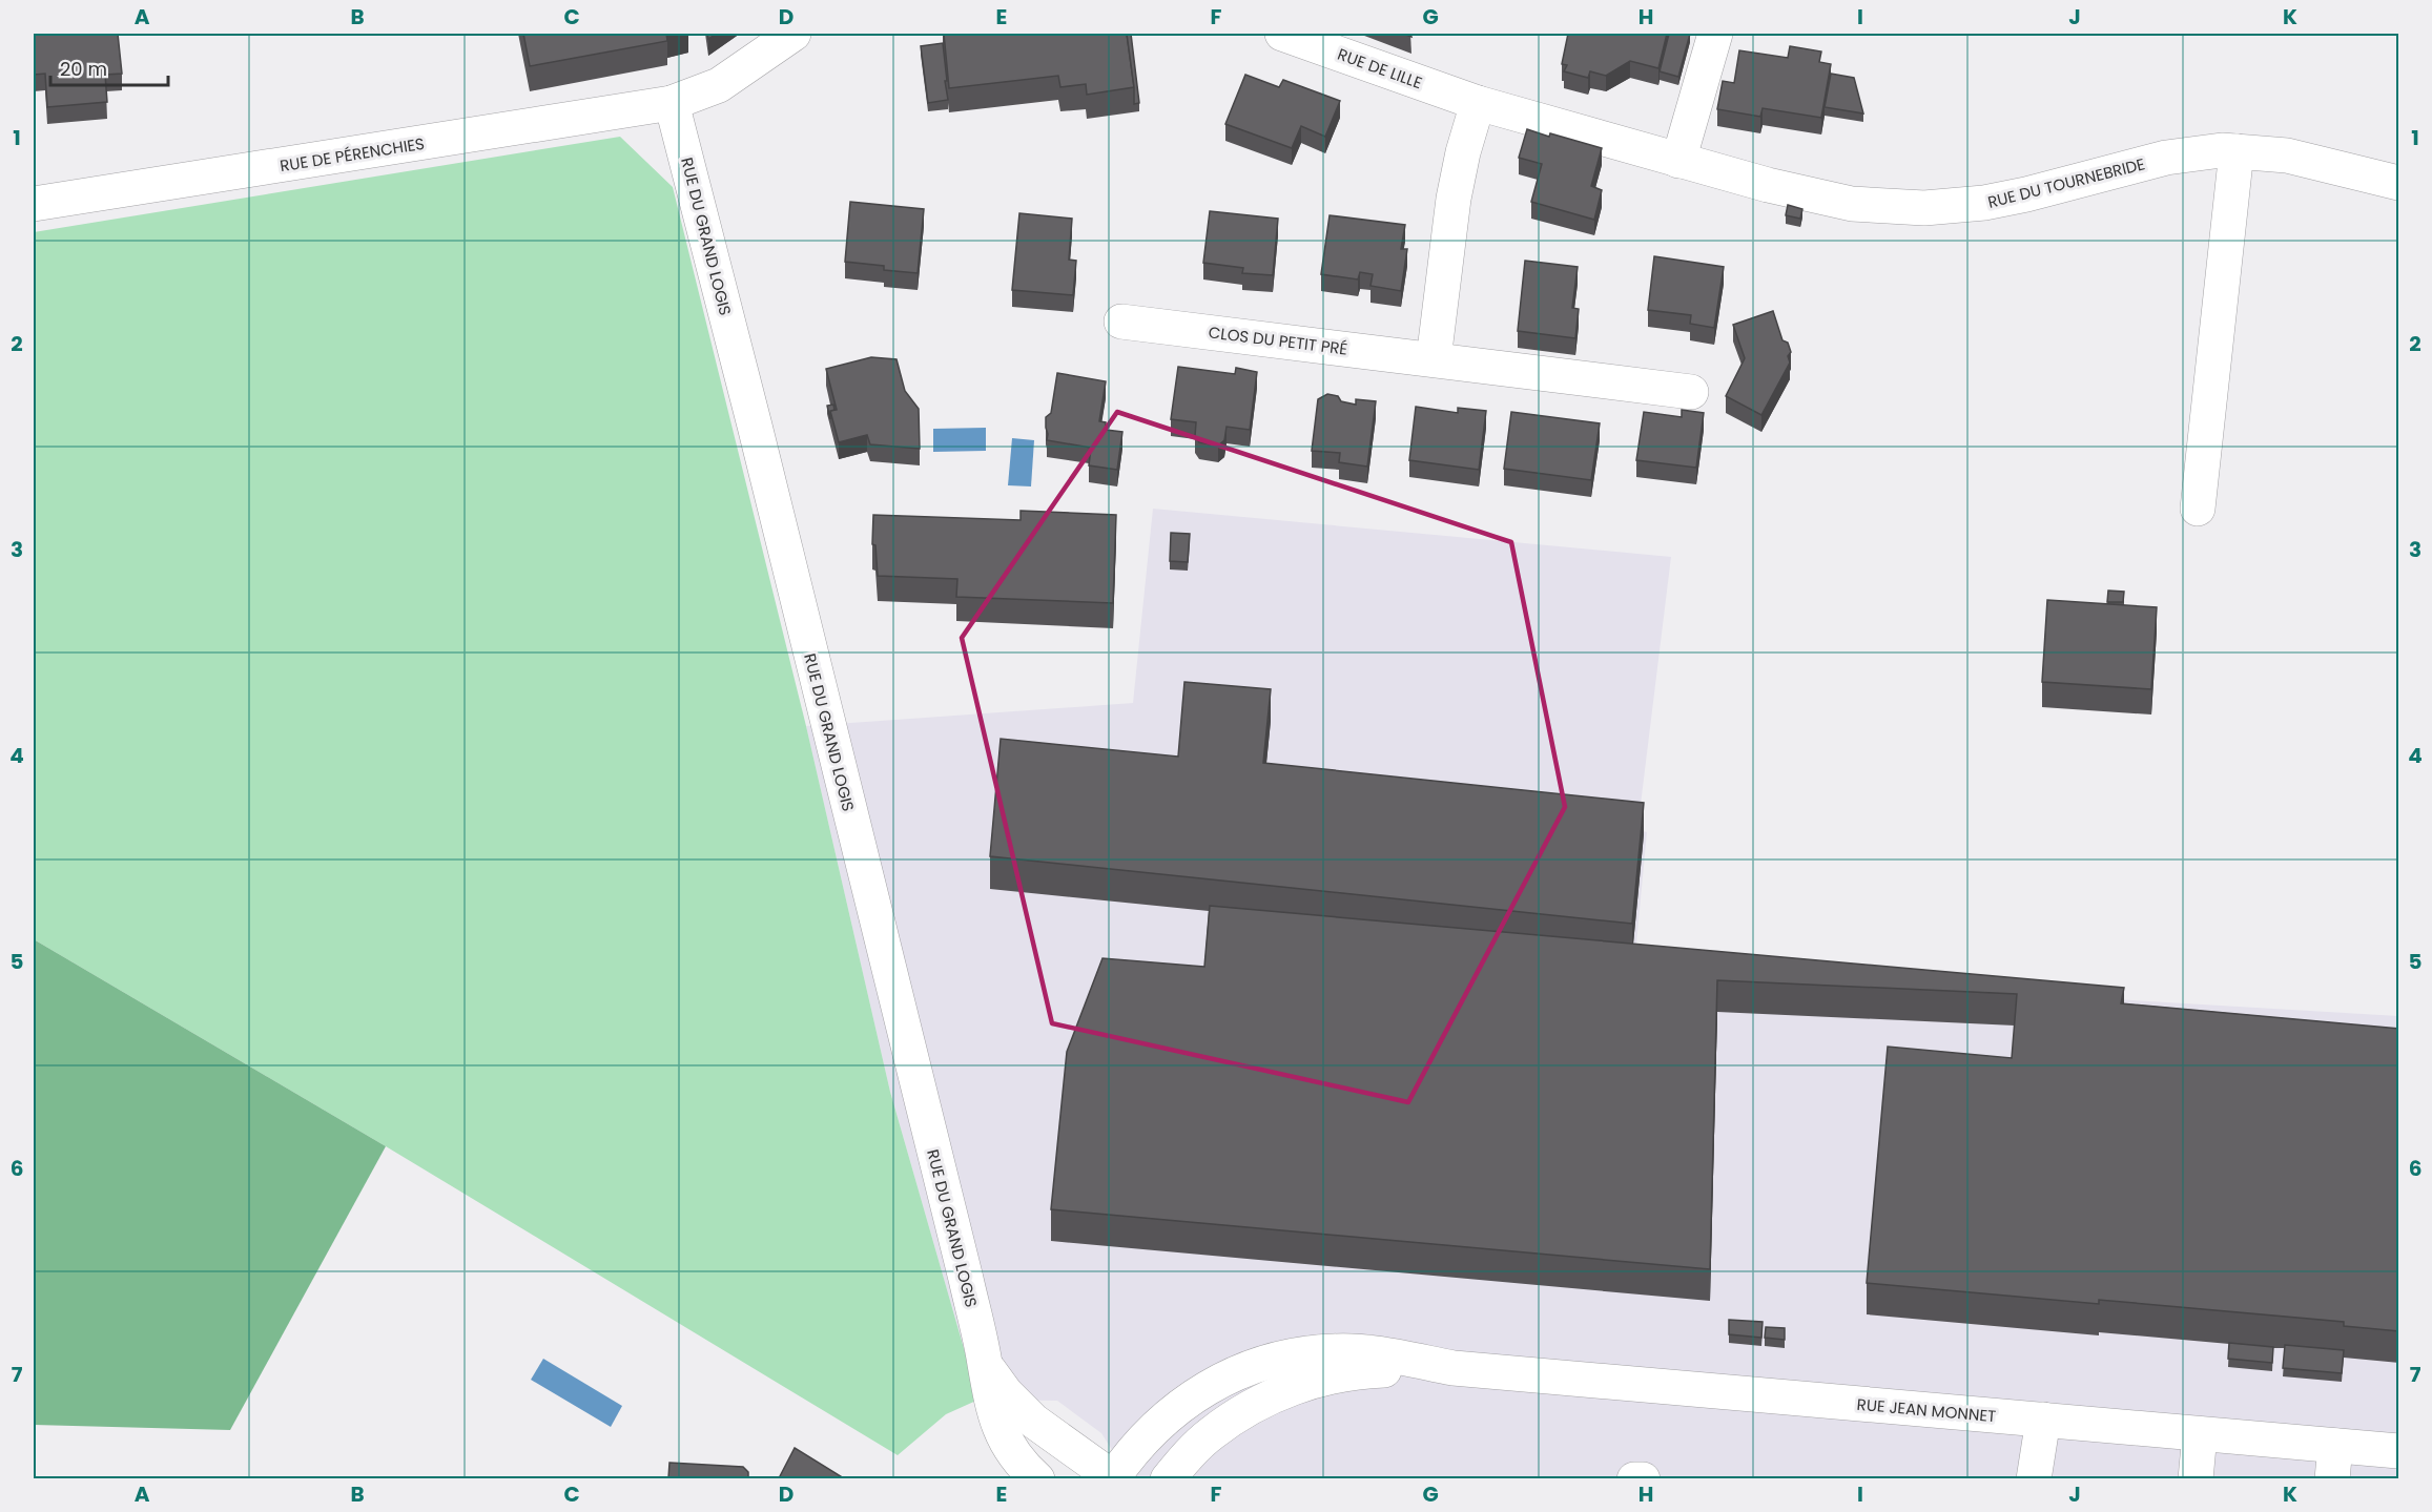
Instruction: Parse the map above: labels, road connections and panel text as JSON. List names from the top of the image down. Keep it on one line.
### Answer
{"streets":{"street":["RUE DE LILLE","RUE DE PÉRENCHIES","RUE DU TOURNEBRIDE","RUE DU GRAND LOGIS","CLOS DU PETIT PRÉ","RUE JEAN MONNET"]},"crossings":[["RUE DE LILLE","RUE DU TOURNEBRIDE"],["RUE DE PÉRENCHIES","RUE DU GRAND LOGIS"],["RUE DU GRAND LOGIS","RUE JEAN MONNET"]],"scale_bar":"20 m","grid":{"columns":["A","B","C","D","E","F","G","H","I","J","K"],"rows":["1","2","3","4","5","6","7"]}}
